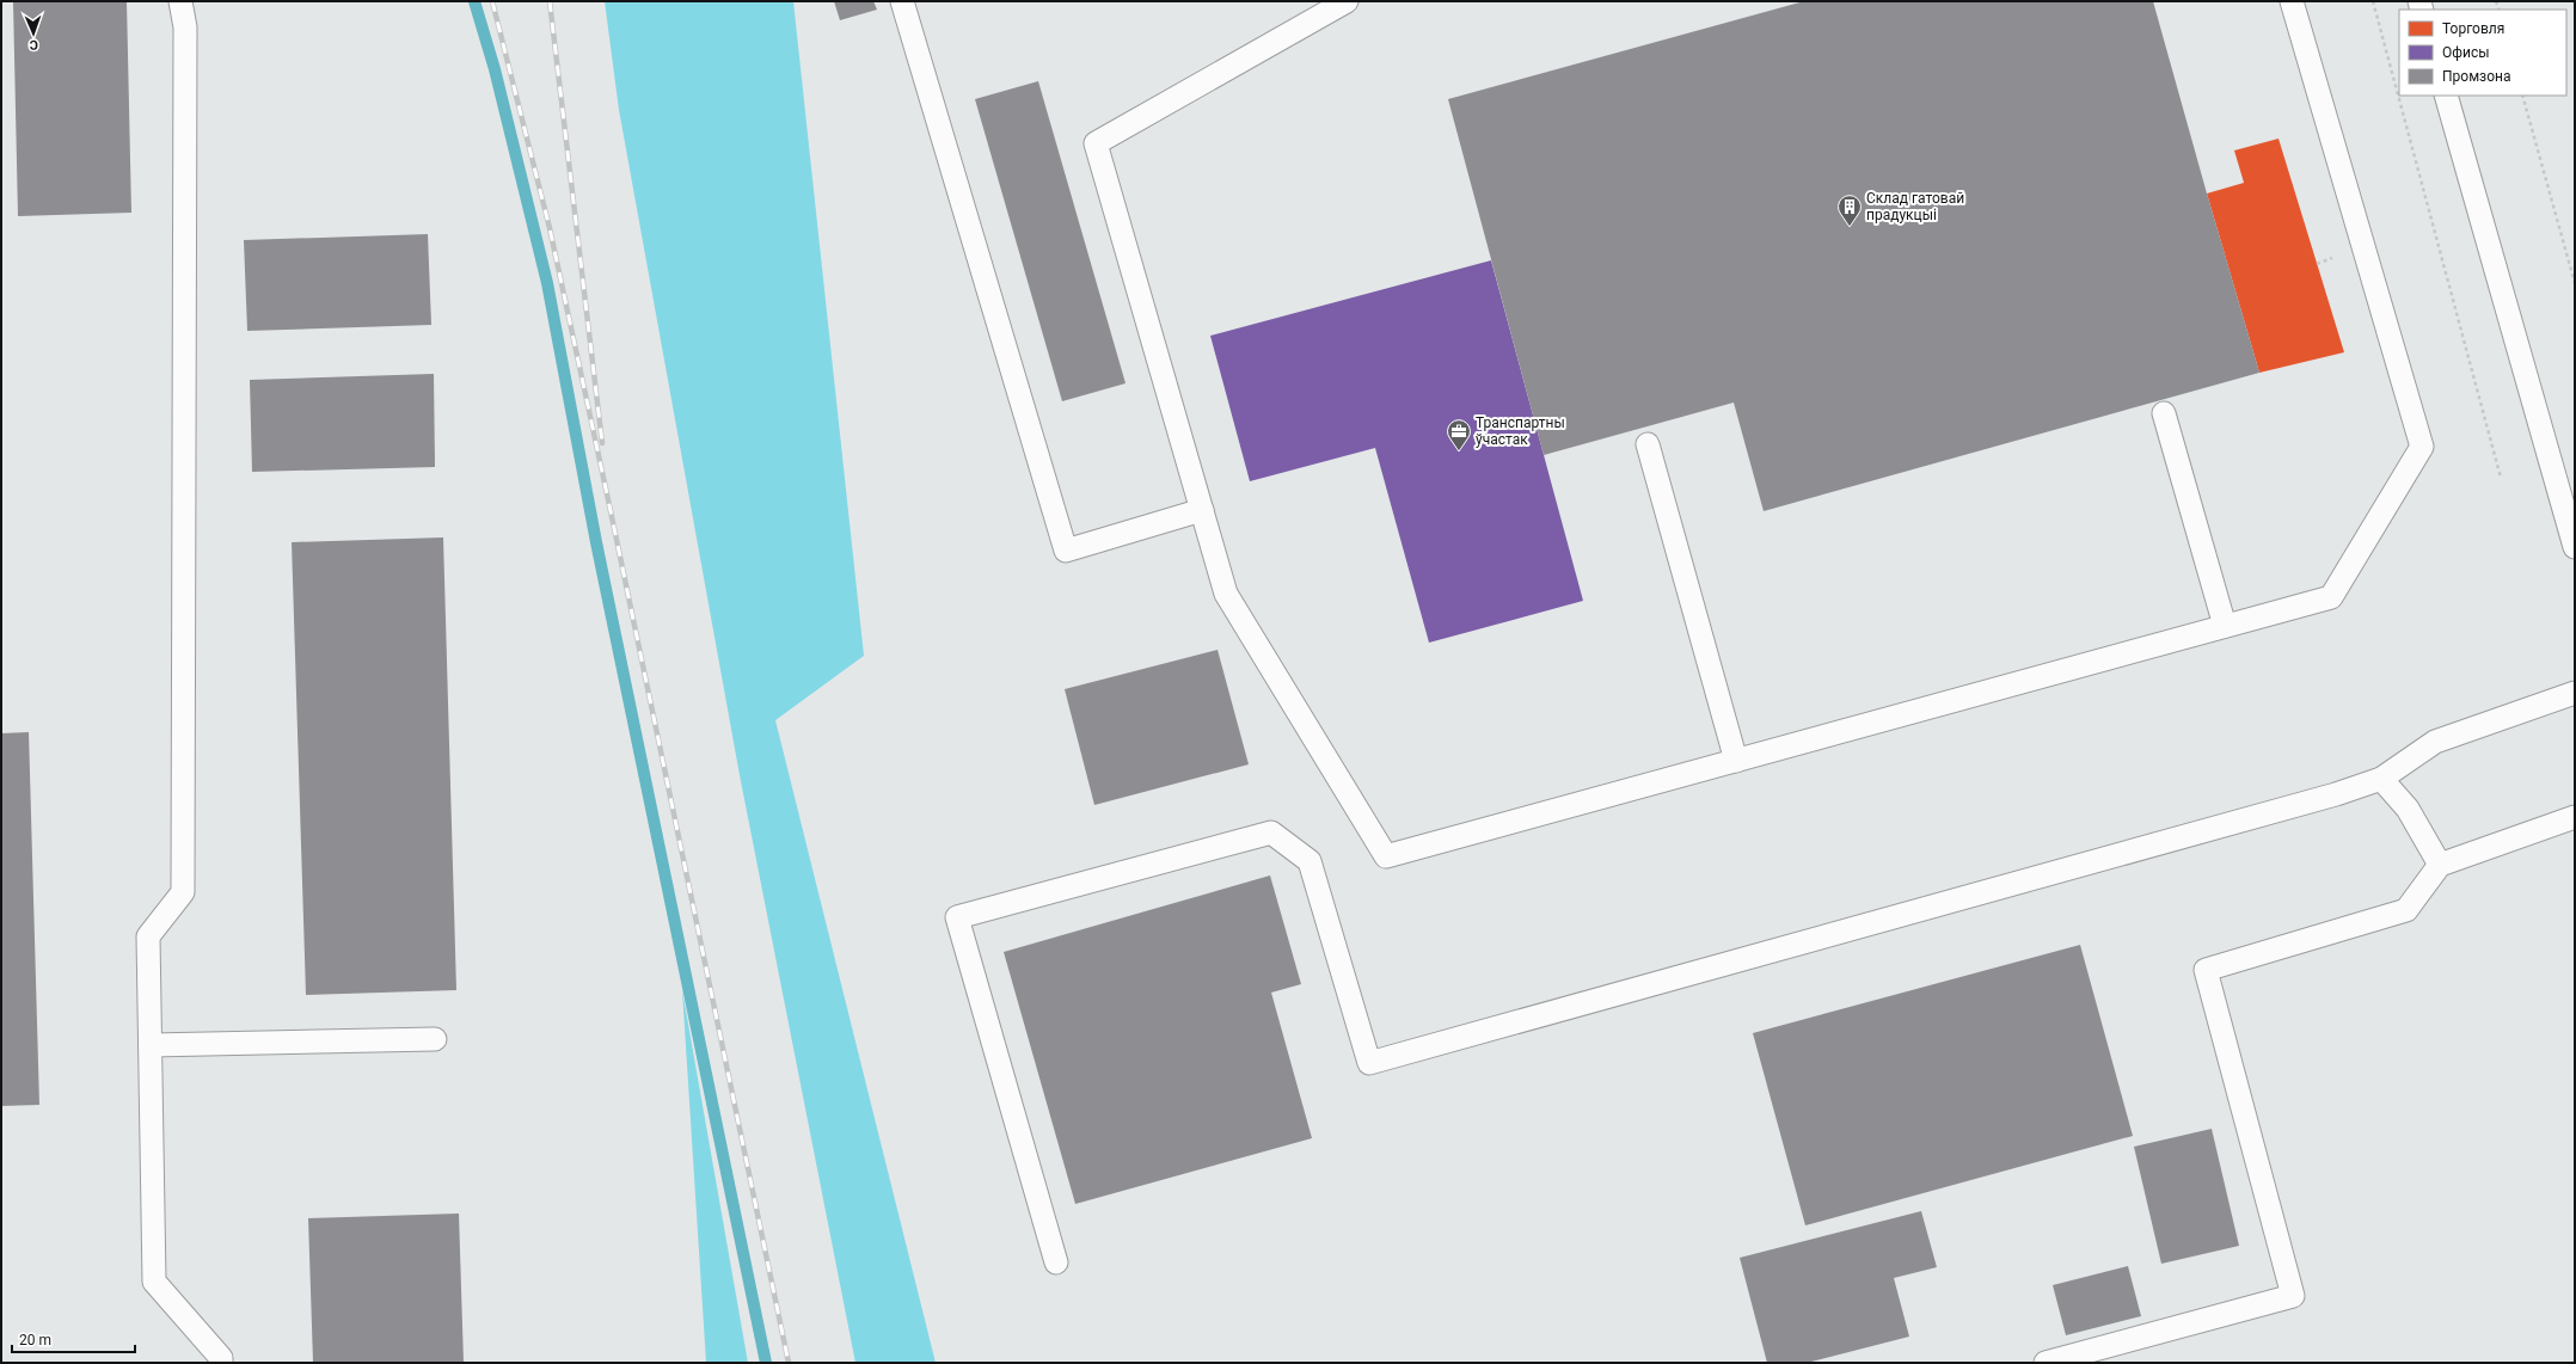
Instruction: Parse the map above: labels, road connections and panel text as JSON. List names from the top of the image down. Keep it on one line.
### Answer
{"places":{"building":["Склад гатовай прадукцыі"],"office":["Транспартны ўчастак"]},"legend":["Торговля","Офисы","Промзона"],"scale_bar":"20 m","north":"bottom"}
